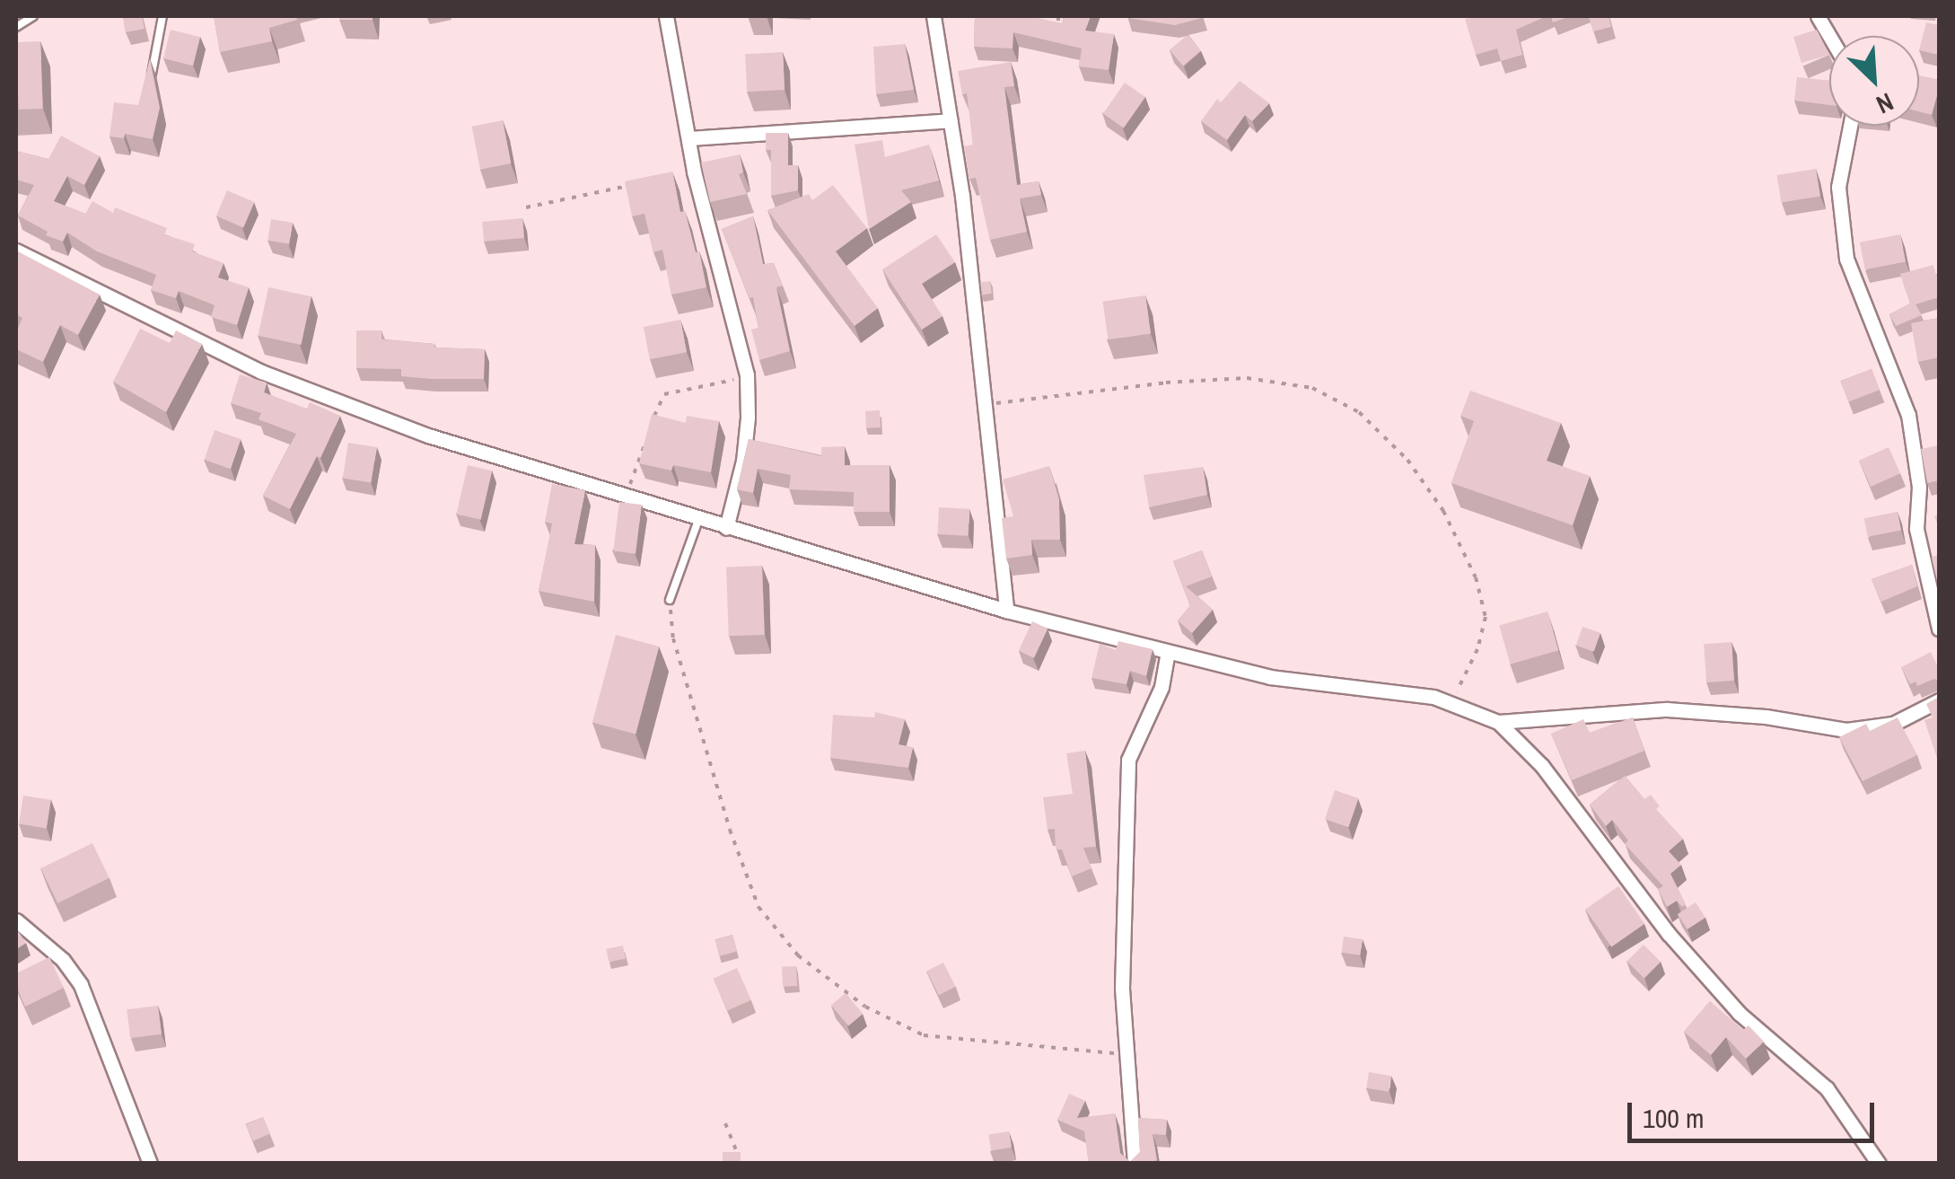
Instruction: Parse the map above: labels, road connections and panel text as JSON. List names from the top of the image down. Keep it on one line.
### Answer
{"scale_bar":"100 m","north":"bottom right"}
